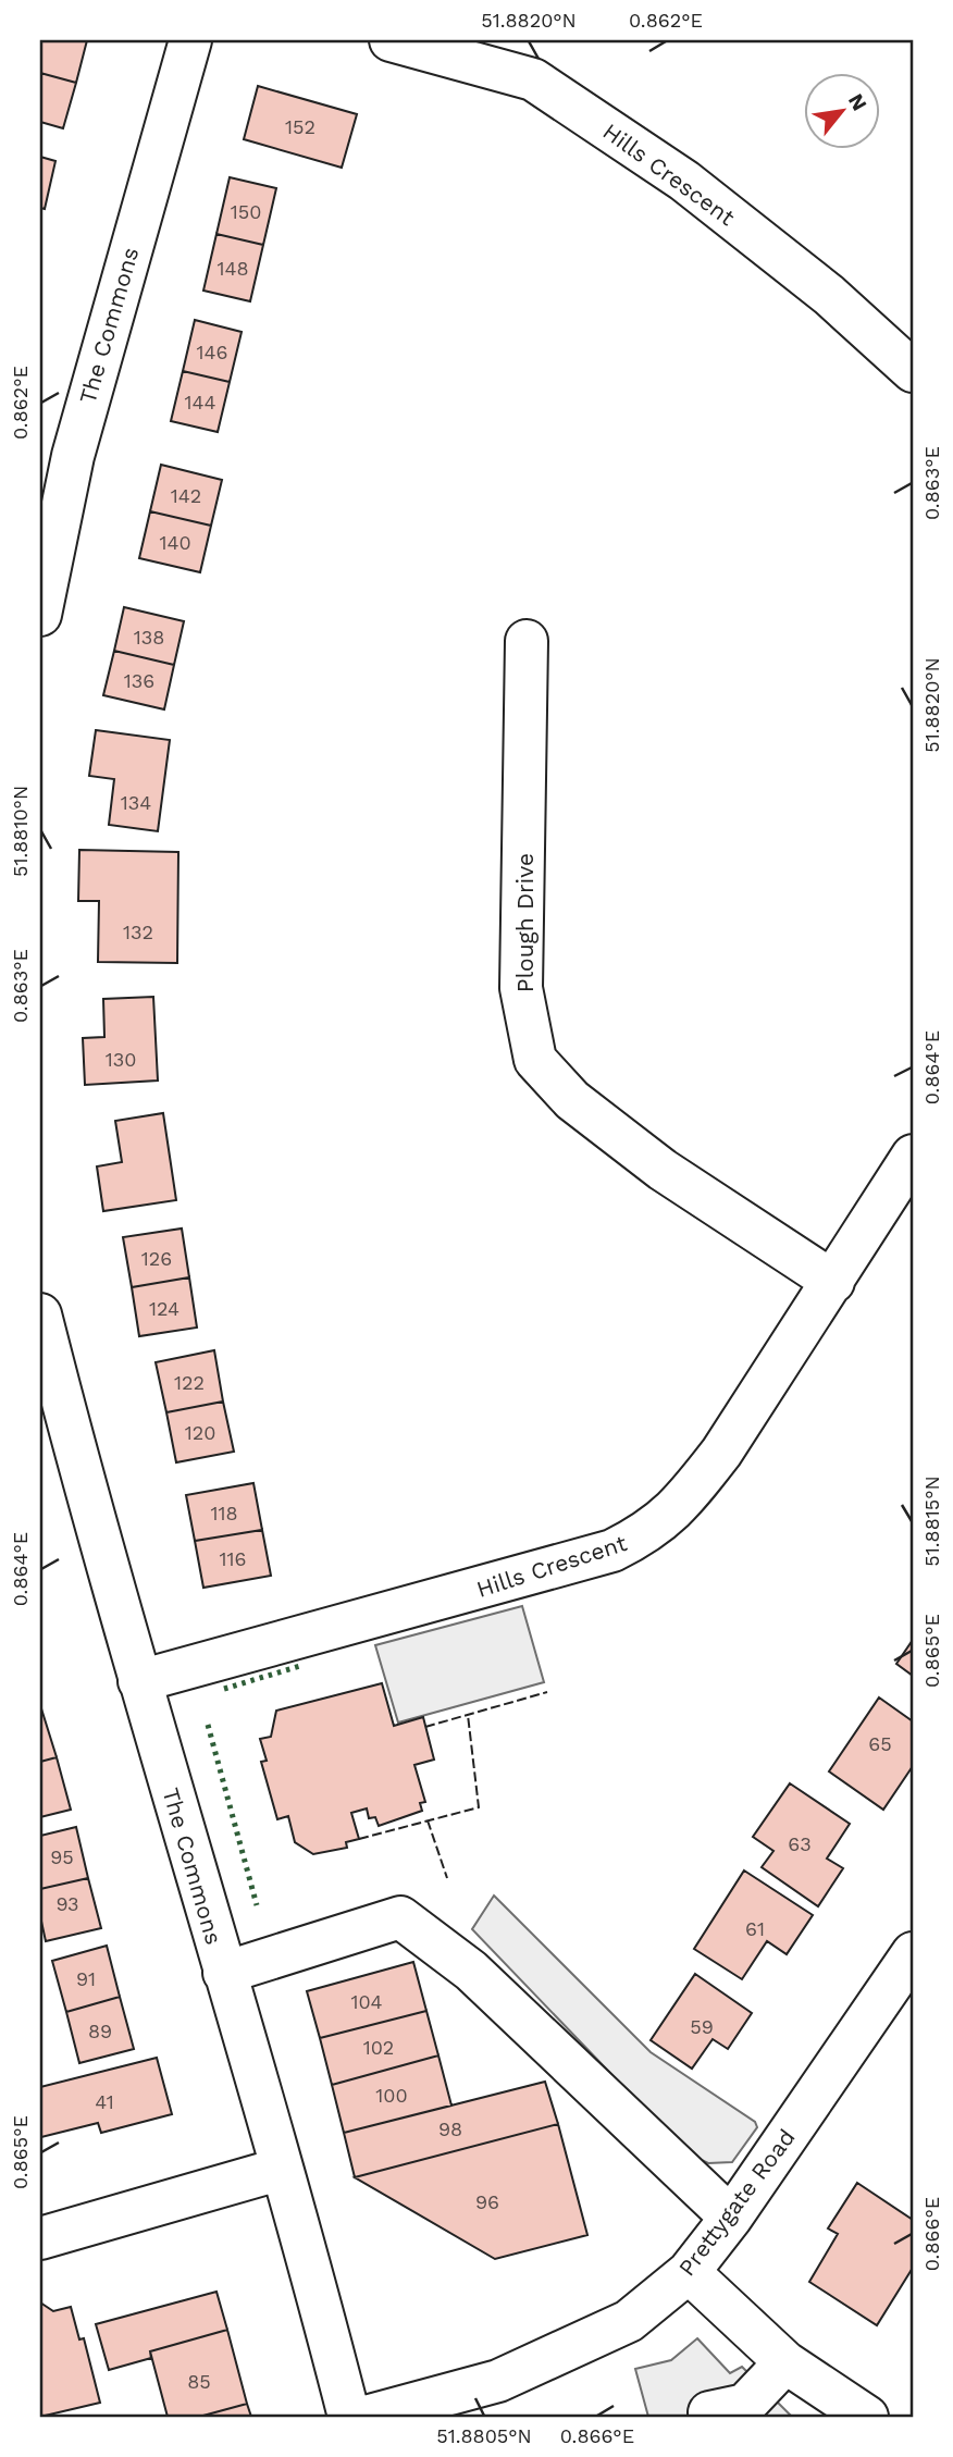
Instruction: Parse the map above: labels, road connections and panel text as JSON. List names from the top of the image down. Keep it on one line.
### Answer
{"streets":{"street":["Hills Crescent","The Commons","Plough Drive","Prettygate Road"]},"crossings":[["Hills Crescent","The Commons"],["Hills Crescent","Plough Drive"]],"house_numbers":["152","150","148","146","144","142","140","138","136","134","132","130","126","124","122","120","118","116","65","63","95","93","61","91","104","59","89","102","100","41","98","96","85"],"north":"top right","coordinates":["51.8820°N","0.862°E","0.863°E","51.8810°N","0.864°E","51.8815°N","0.865°E","0.866°E","51.8805°N"]}
